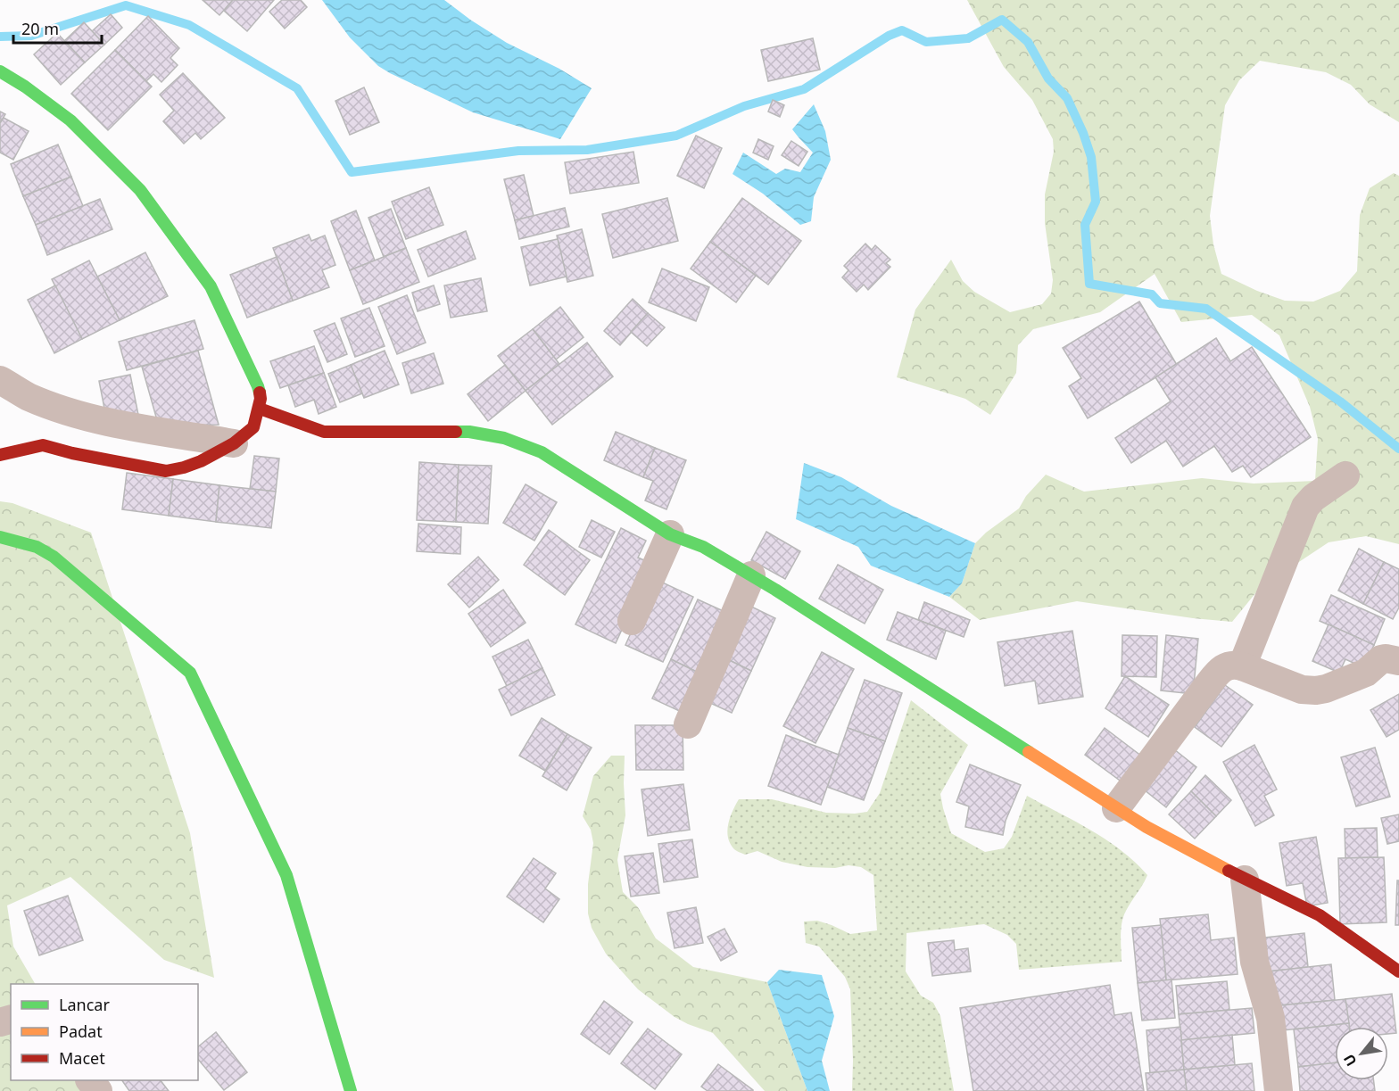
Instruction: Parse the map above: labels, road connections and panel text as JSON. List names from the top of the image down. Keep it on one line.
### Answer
{"legend":["Lancar","Padat","Macet"],"scale_bar":"20 m","north":"bottom left"}
